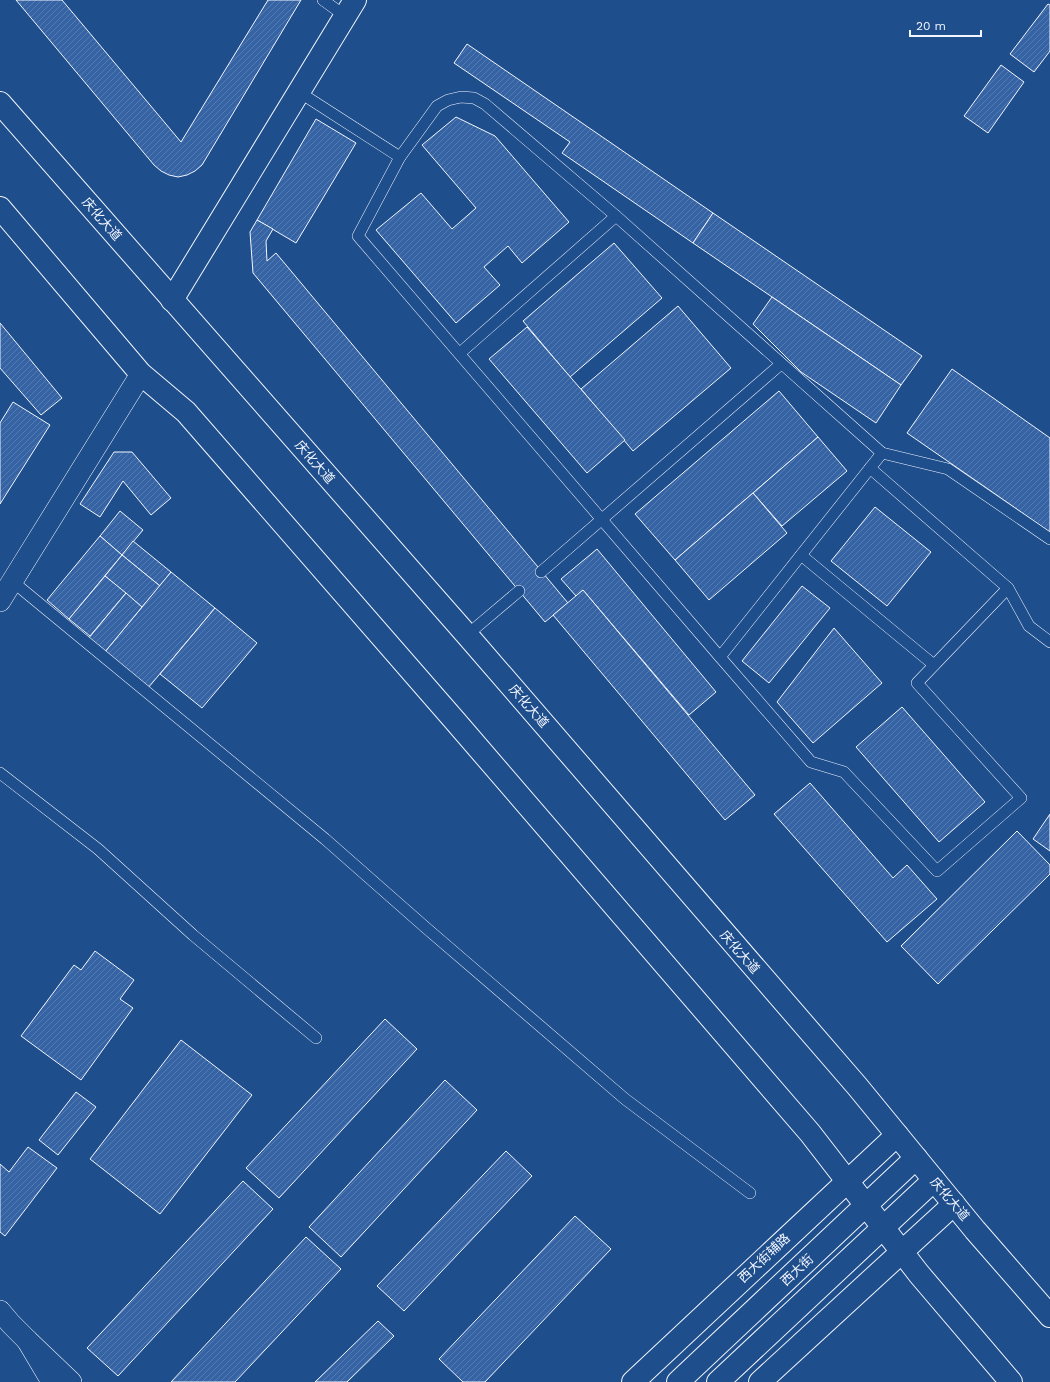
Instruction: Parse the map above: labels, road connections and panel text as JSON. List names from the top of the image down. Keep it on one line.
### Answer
{"streets":{"main road":["庆化大道","西大街辅路","西大街"]},"crossings":[["庆化大道","西大街辅路"],["庆化大道","西大街"]],"scale_bar":"20 m"}
